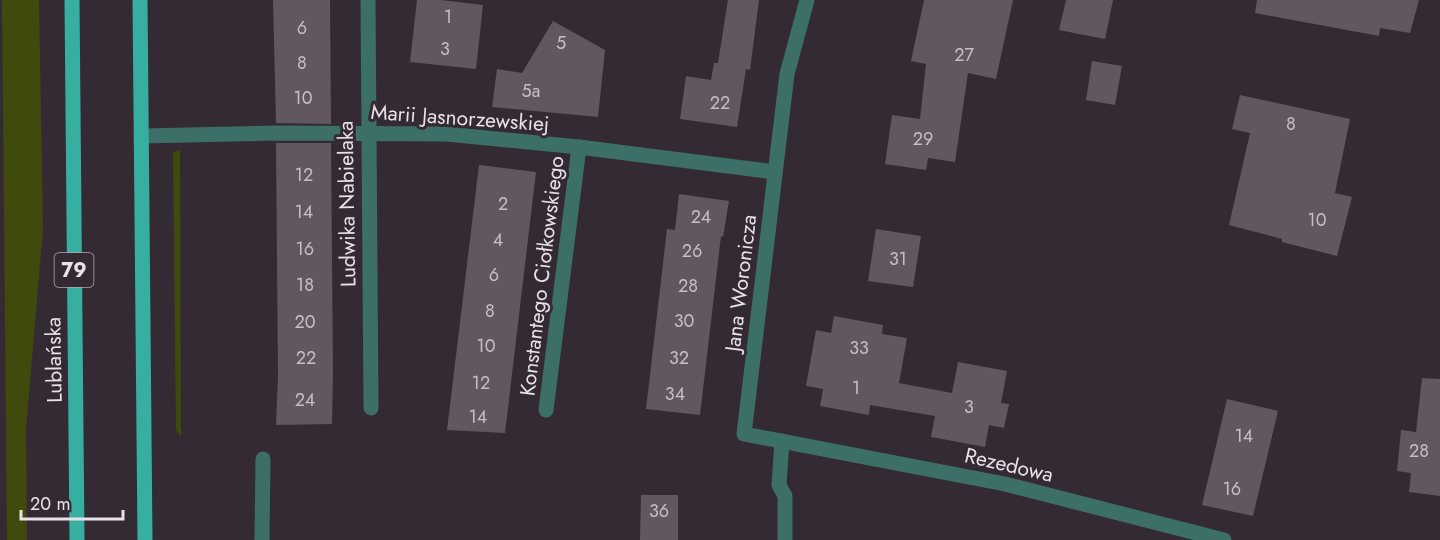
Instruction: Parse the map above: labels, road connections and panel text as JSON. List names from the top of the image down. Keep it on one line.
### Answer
{"streets":{"main road":["79","Lublańska"],"street":["Marii Jasnorzewskiej","Ludwika Nabielaka","Konstantego Ciołkowskiego","Jana Woronicza","Rezedowa"]},"crossings":[["Marii Jasnorzewskiej","Ludwika Nabielaka"],["Marii Jasnorzewskiej","Konstantego Ciołkowskiego"],["Marii Jasnorzewskiej","Jana Woronicza"],["Jana Woronicza","Rezedowa"]],"house_numbers":["1","6","5","3","27","8","5a","10","22","8","29","12","2","14","24","10","4","16","26","31","6","18","28","8","30","20","10","33","22","32","12","1","34","24","3","14","14","28","16","36"],"scale_bar":"20 m"}
